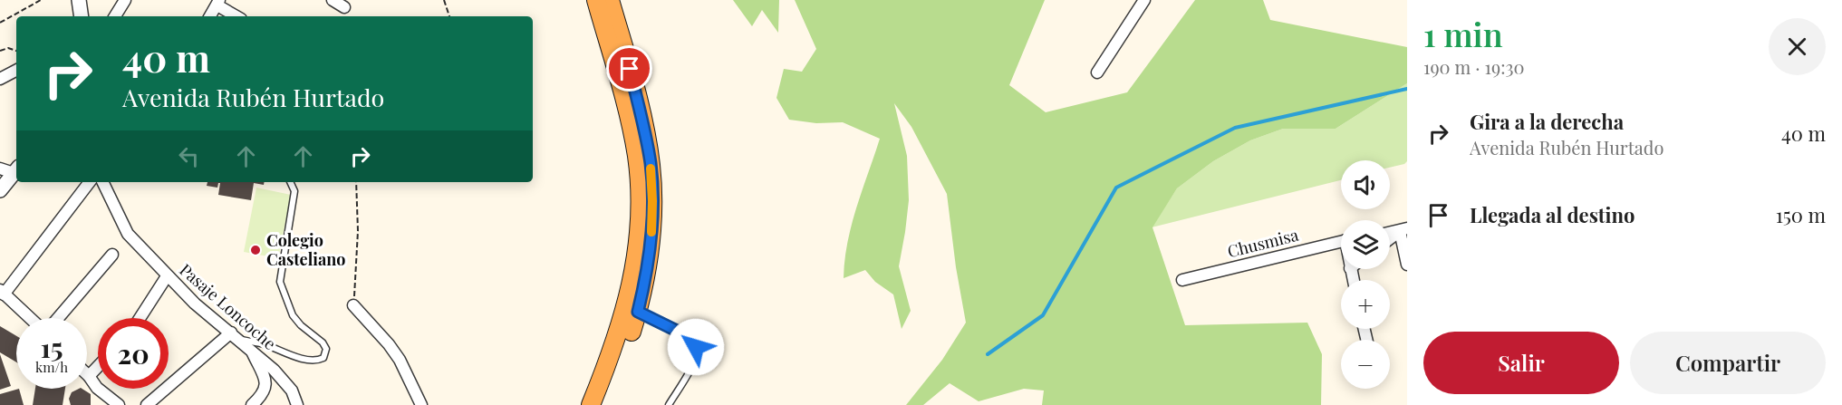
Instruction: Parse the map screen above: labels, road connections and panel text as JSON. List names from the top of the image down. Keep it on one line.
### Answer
{"streets":{"street":["Chusmisa","Pasaje Loncoche"]},"places":["Colegio Casteliano"],"page":{"heading":["1 min","190 m · 19:30"],"turn":["40 m","Avenida Rubén Hurtado"],"list":[{"name":"Gira a la derecha","note":"Avenida Rubén Hurtado","value":"40 m"},{"name":"Llegada al destino","value":"150 m"}],"map_buttons":["+","−"],"speed":"15 km/h","limit":"20","buttons":["Salir","Compartir"]}}
